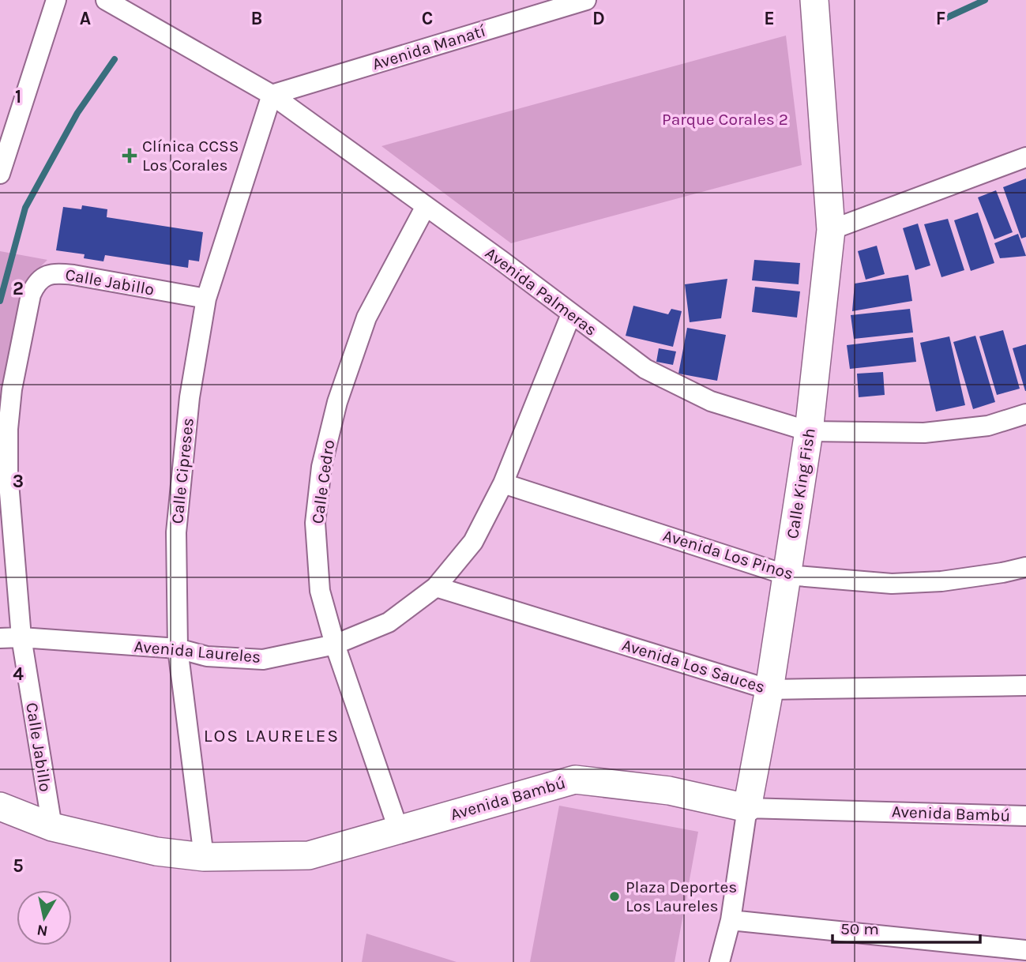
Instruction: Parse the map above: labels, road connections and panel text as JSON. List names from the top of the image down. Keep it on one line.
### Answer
{"streets":{"street":["Avenida Manatí","Calle Jabillo","Avenida Palmeras","Calle Cipreses","Calle Cedro","Calle King Fish","Avenida Los Pinos","Avenida Laureles","Avenida Los Sauces","Avenida Bambú"]},"crossings":[["Avenida Manatí","Avenida Palmeras"],["Avenida Manatí","Calle Cipreses"],["Calle Jabillo","Calle Cipreses"],["Calle Jabillo","Avenida Laureles"],["Calle Jabillo","Avenida Bambú"],["Avenida Palmeras","Calle Cipreses"],["Avenida Palmeras","Calle Cedro"],["Avenida Palmeras","Calle King Fish"],["Avenida Palmeras","Avenida Laureles"],["Calle Cipreses","Avenida Laureles"],["Calle Cipreses","Avenida Bambú"],["Calle Cedro","Avenida Laureles"],["Calle Cedro","Avenida Bambú"],["Calle King Fish","Avenida Los Pinos"],["Calle King Fish","Avenida Los Sauces"],["Calle King Fish","Avenida Bambú"],["Avenida Los Pinos","Avenida Laureles"],["Avenida Laureles","Avenida Los Sauces"]],"districts":["LOS LAURELES"],"parks":["Parque Corales 2"],"places":{"health":["Clínica CCSS Los Corales"],"other":["Plaza Deportes Los Laureles"]},"scale_bar":"50 m","north":"bottom","grid":{"columns":["A","B","C","D","E","F"],"rows":["1","2","3","4","5"]}}
